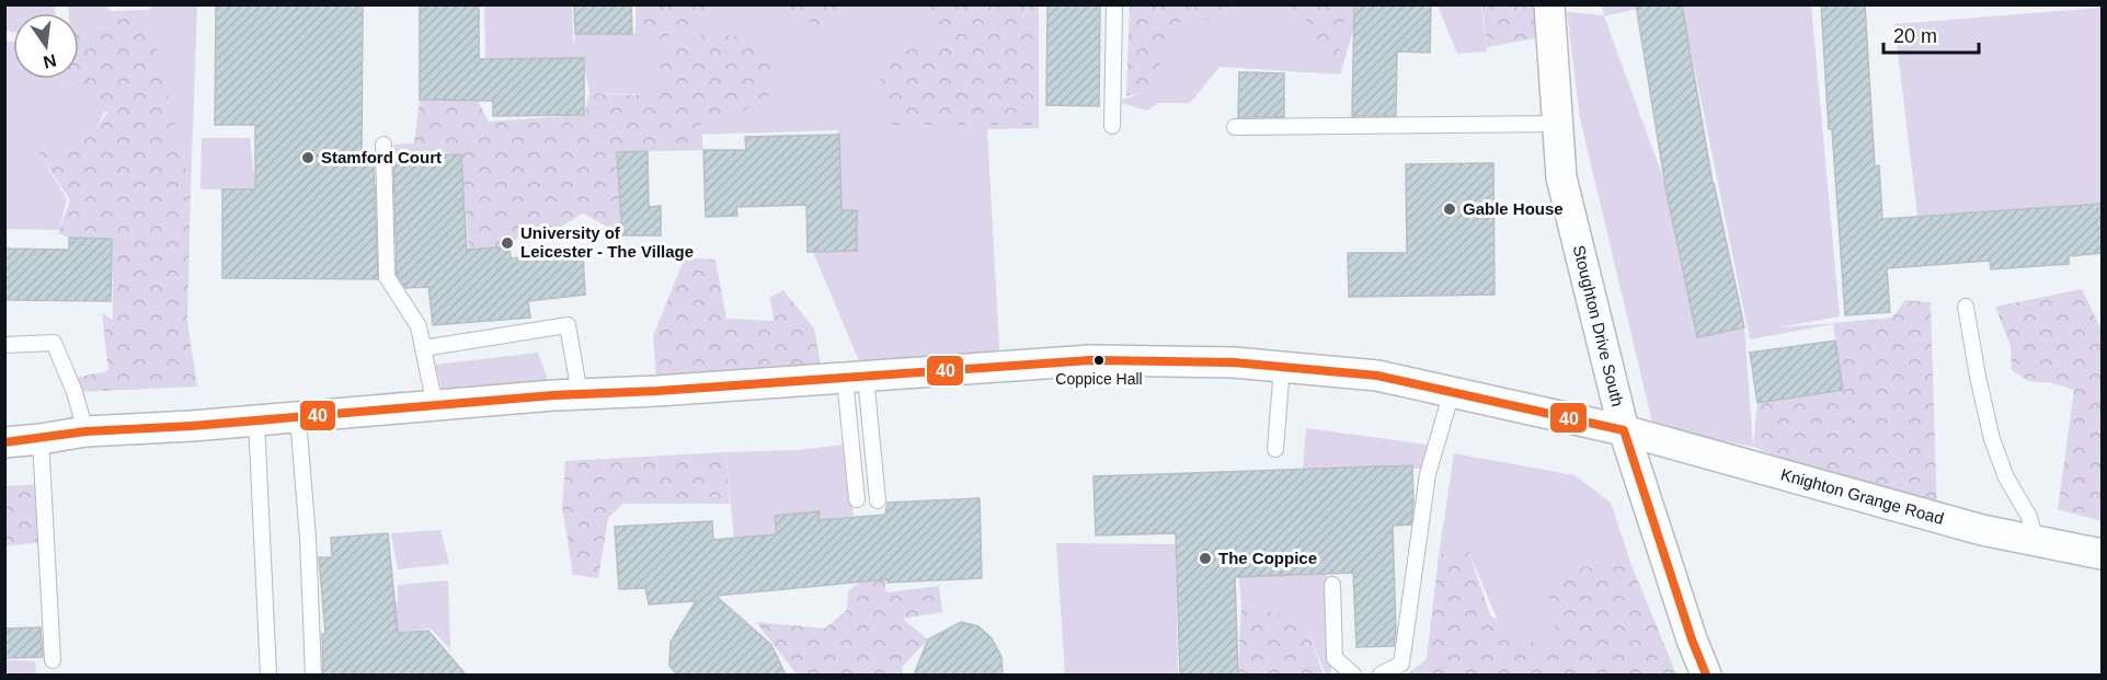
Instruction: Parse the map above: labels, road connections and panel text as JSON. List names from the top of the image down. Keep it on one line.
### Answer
{"streets":{"street":["Stoughton Drive South","Knighton Grange Road"]},"crossings":[["Stoughton Drive South","Knighton Grange Road"]],"places":["Stamford Court","Gable House","University of Leicester - The Village","Coppice Hall","The Coppice"],"lines":["transit line 40"],"scale_bar":"20 m","north":"bottom"}
